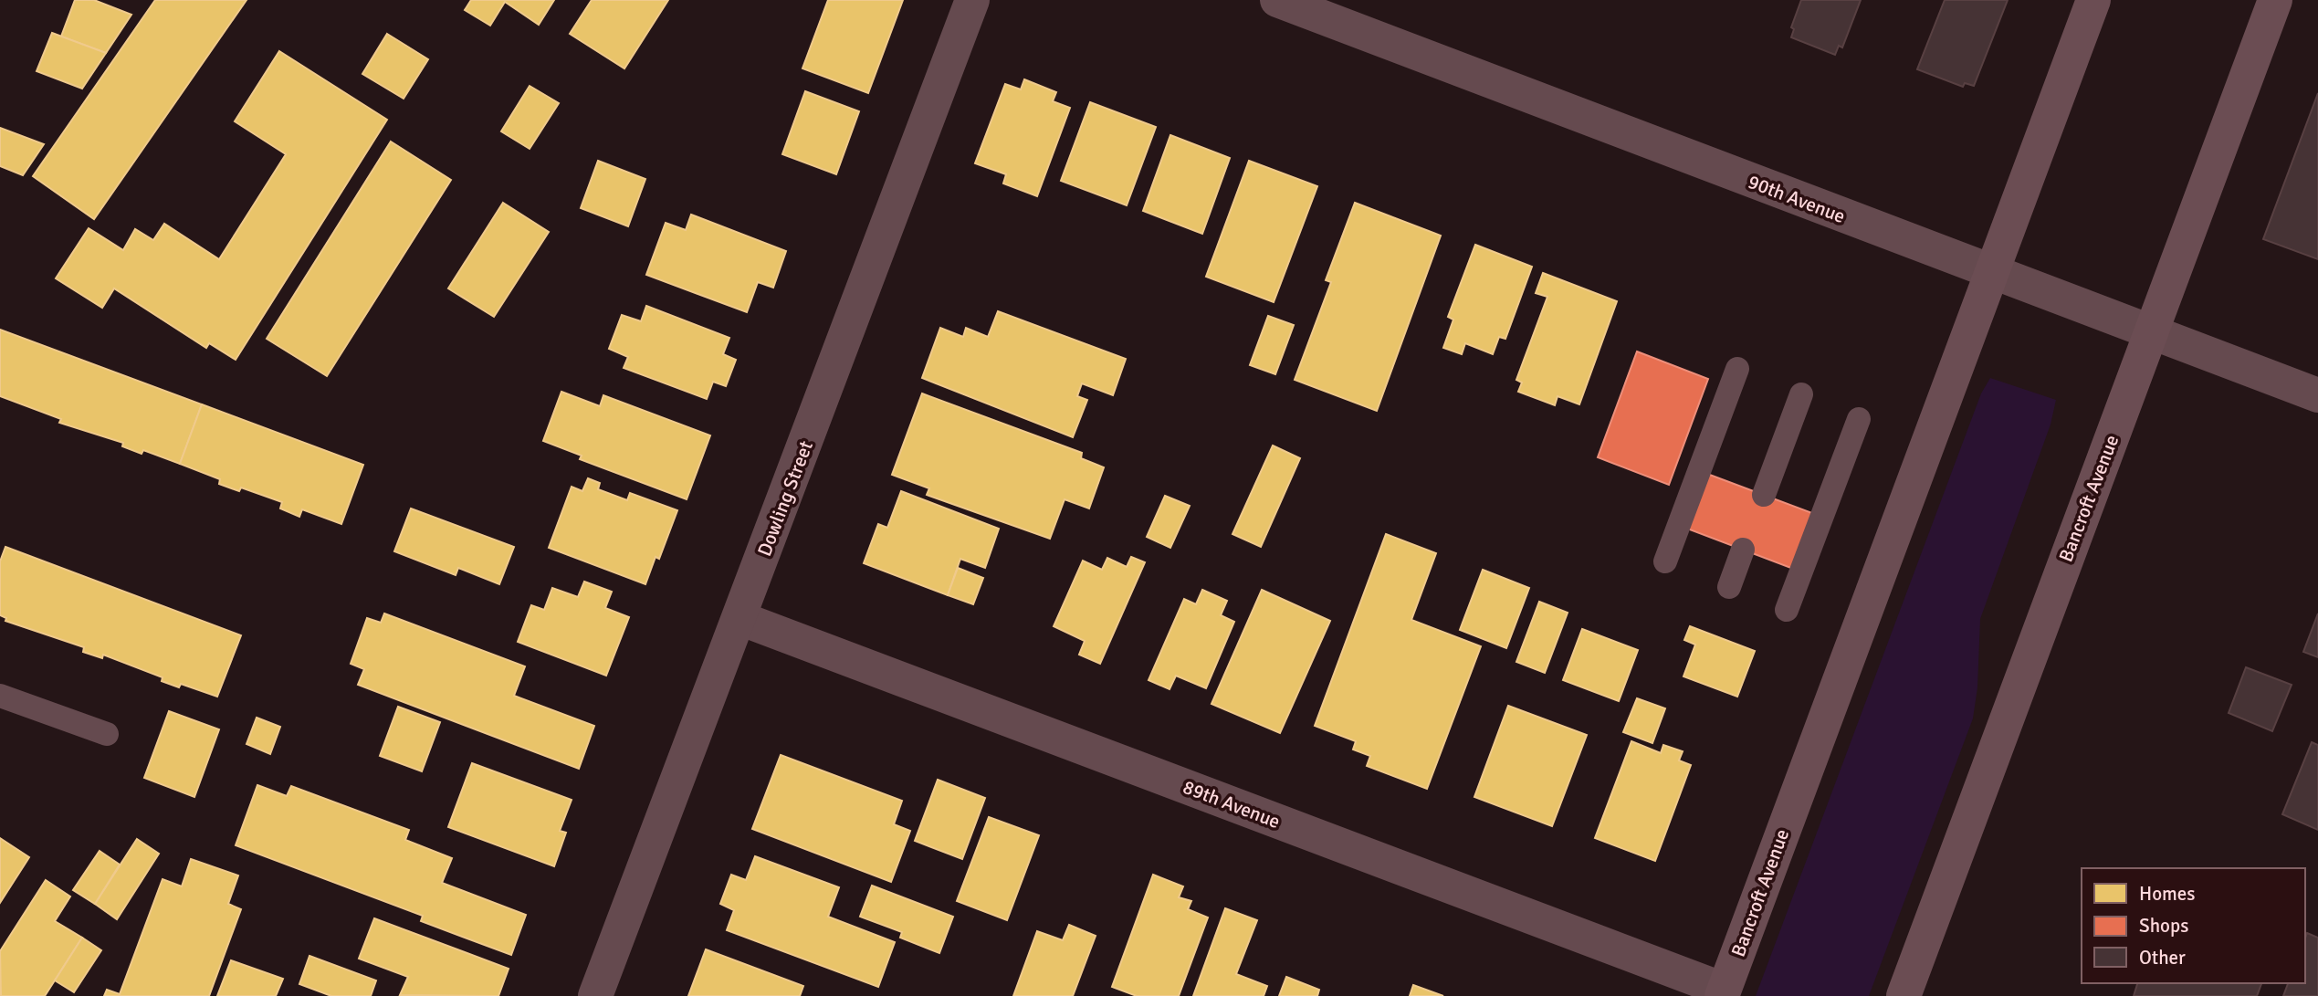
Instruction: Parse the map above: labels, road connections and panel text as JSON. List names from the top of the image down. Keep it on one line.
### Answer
{"streets":{"main road":["Bancroft Avenue"],"street":["90th Avenue","Dowling Street","89th Avenue"]},"crossings":[["90th Avenue","Bancroft Avenue"],["Dowling Street","89th Avenue"],["Bancroft Avenue","89th Avenue"]],"legend":["Homes","Shops","Other"]}
